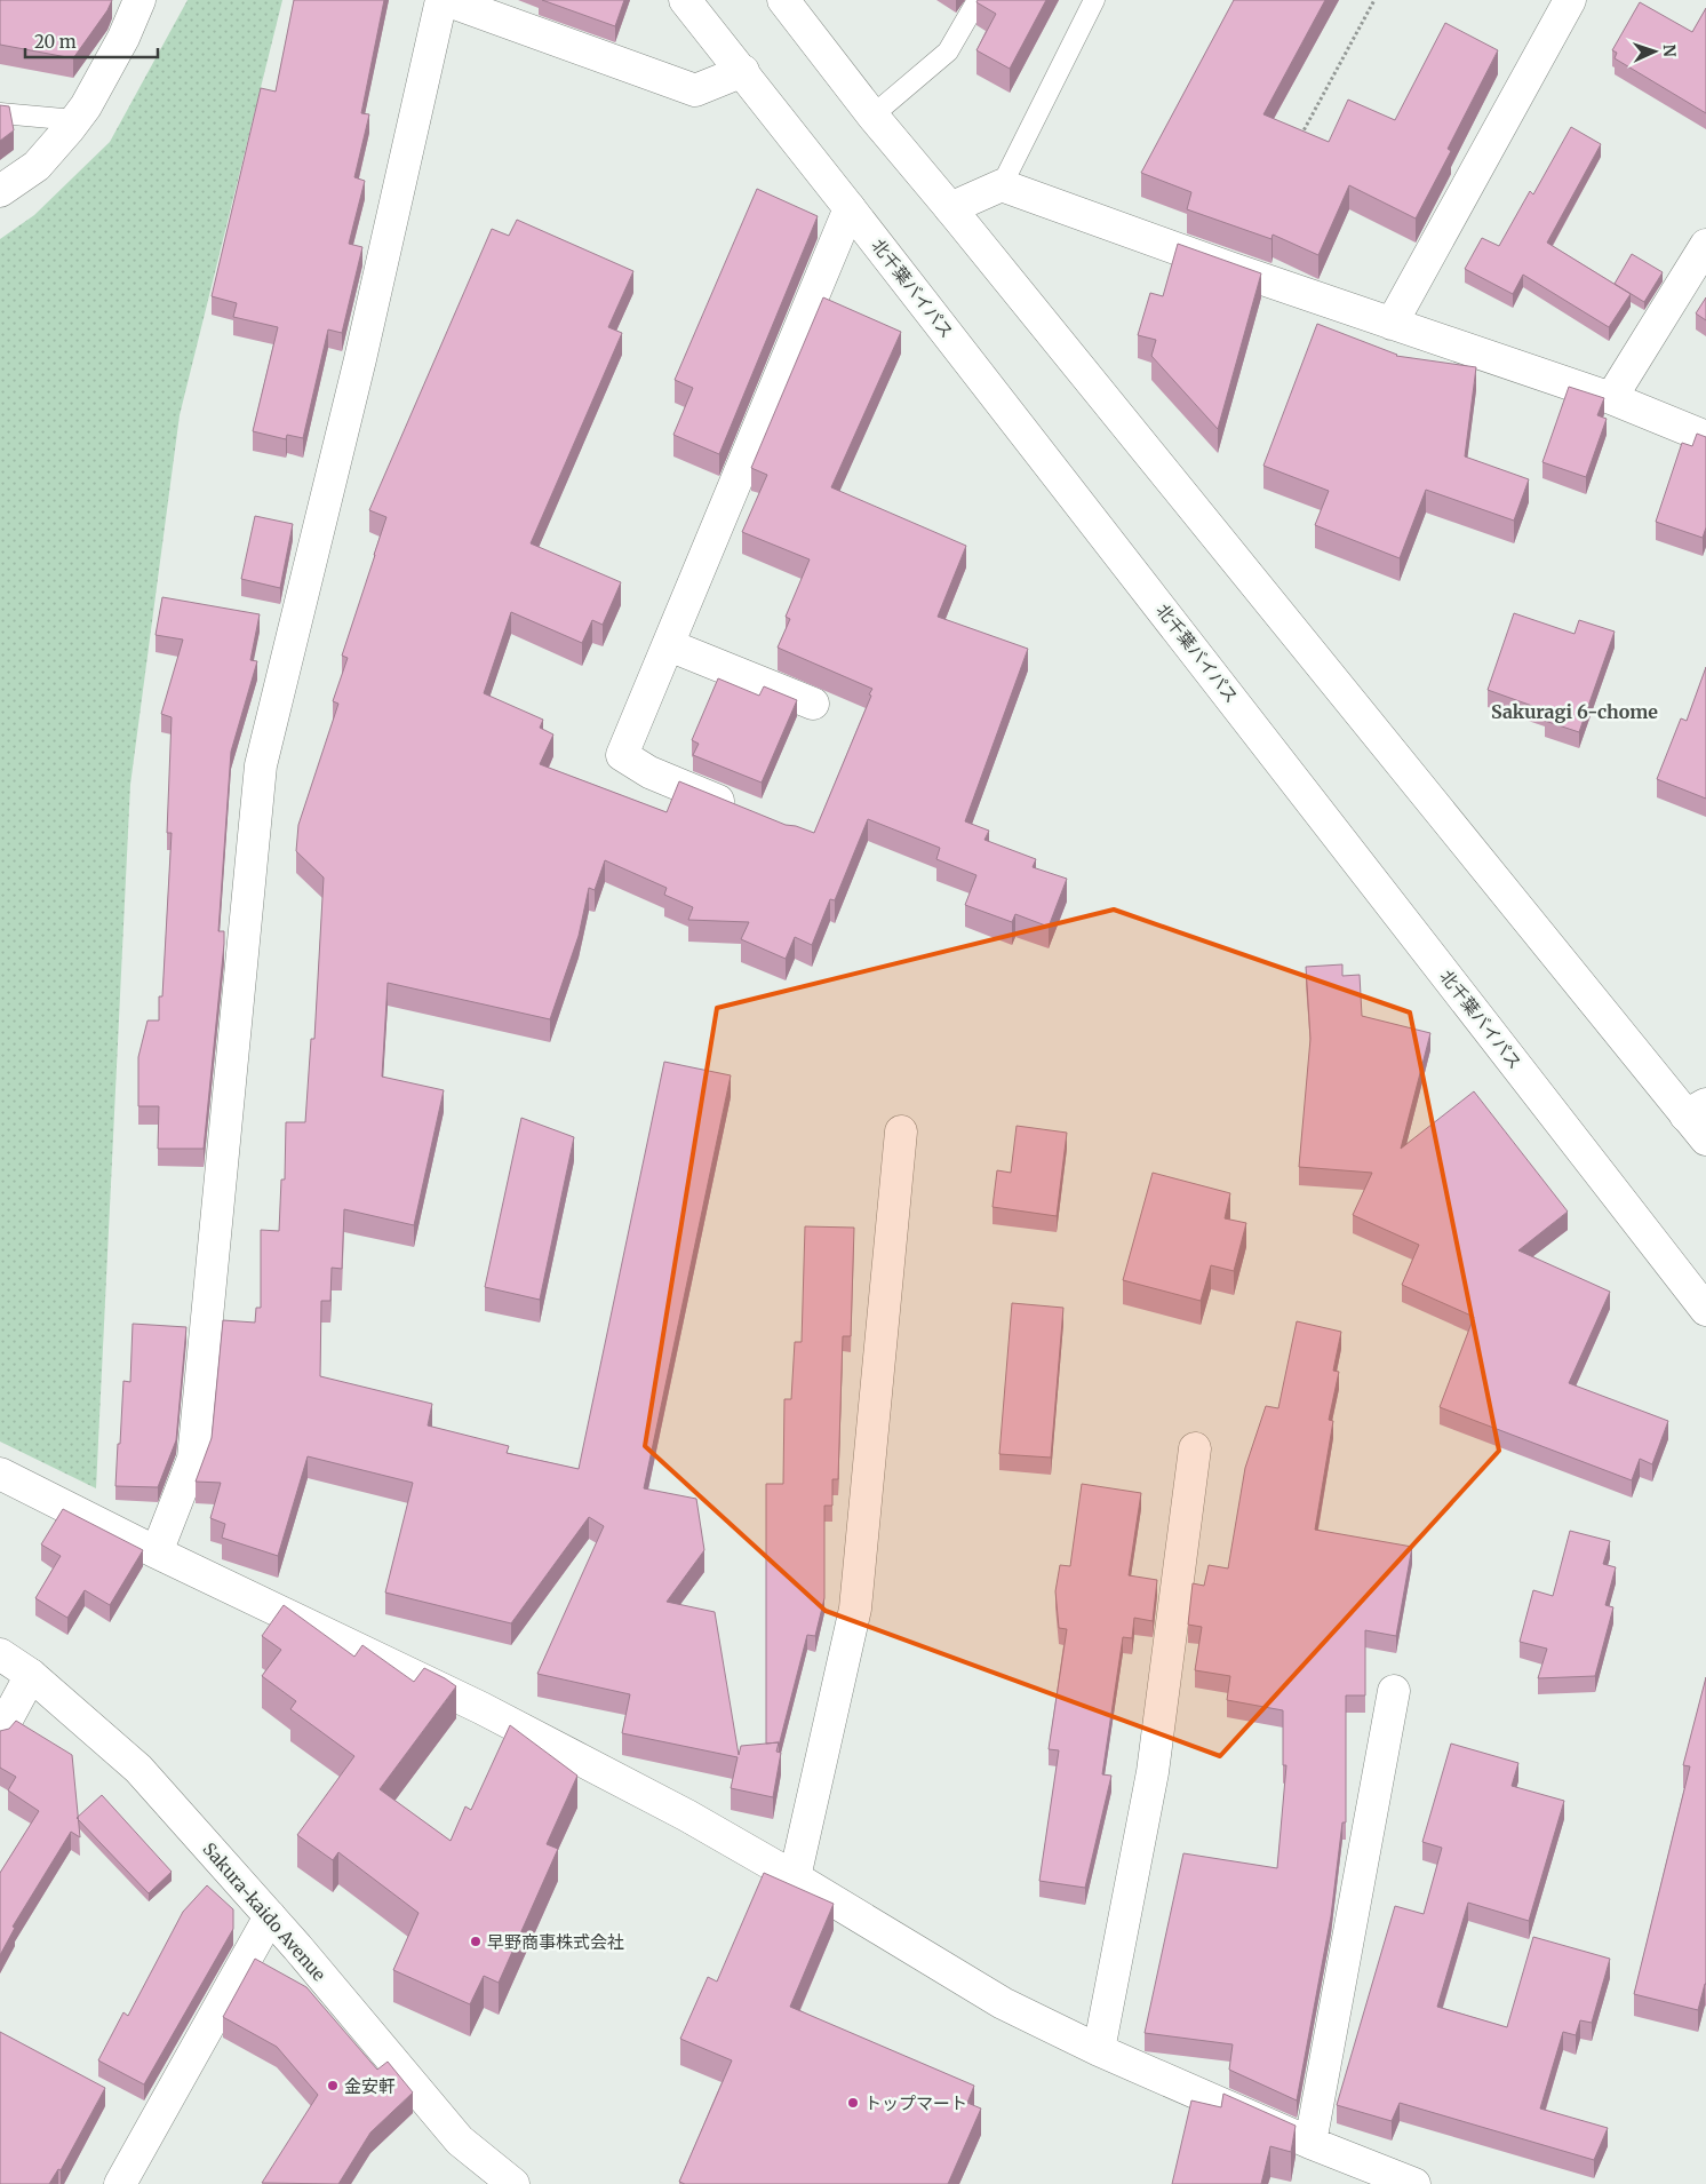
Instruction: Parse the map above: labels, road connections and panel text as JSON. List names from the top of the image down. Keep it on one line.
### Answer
{"streets":{"main road":["北千葉バイパス","Sakura-kaido Avenue"]},"districts":["Sakuragi 6-chome"],"places":["早野商事株式会社","金安軒","トップマート"],"scale_bar":"20 m","north":"right"}
